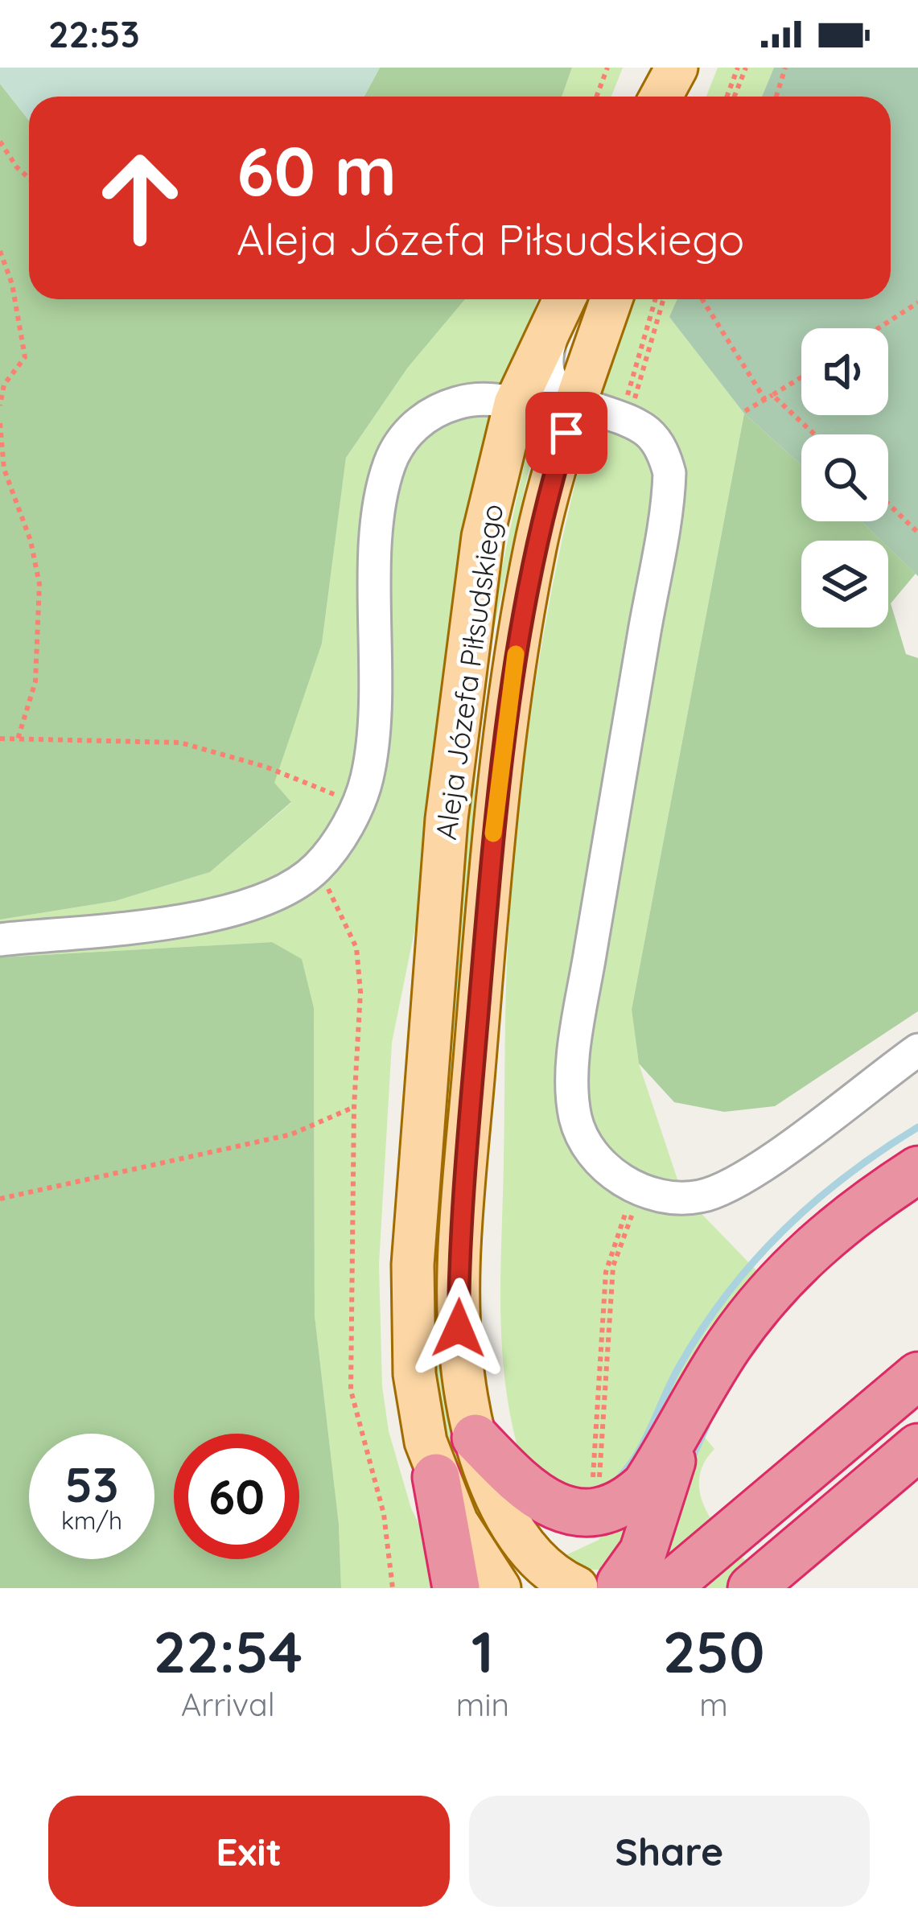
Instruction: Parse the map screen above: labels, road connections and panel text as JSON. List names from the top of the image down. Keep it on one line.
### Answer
{"streets":{"main road":["Aleja Józefa Piłsudskiego"]},"page":{"status":"22:53","turn":["60 m","Aleja Józefa Piłsudskiego"],"speed":"53 km/h","limit":"60","eta":["22:54","Arrival","1","min","250","m"],"buttons":["Exit","Share"]}}
